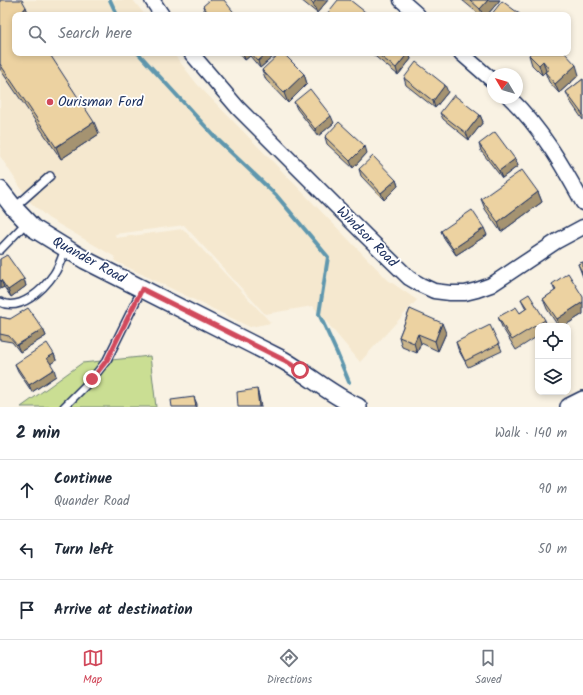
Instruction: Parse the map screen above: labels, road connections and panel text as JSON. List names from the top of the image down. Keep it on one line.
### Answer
{"streets":{"street":["Windsor Road","Quander Road"]},"places":["Ourisman Ford"],"north":"top left","page":{"search":"Search here","heading":["2 min","Walk · 140 m"],"list":[["Continue","Quander Road","90 m"],["Turn left","50 m"],"Arrive at destination"],"nav":["Map","Directions","Saved"]}}
